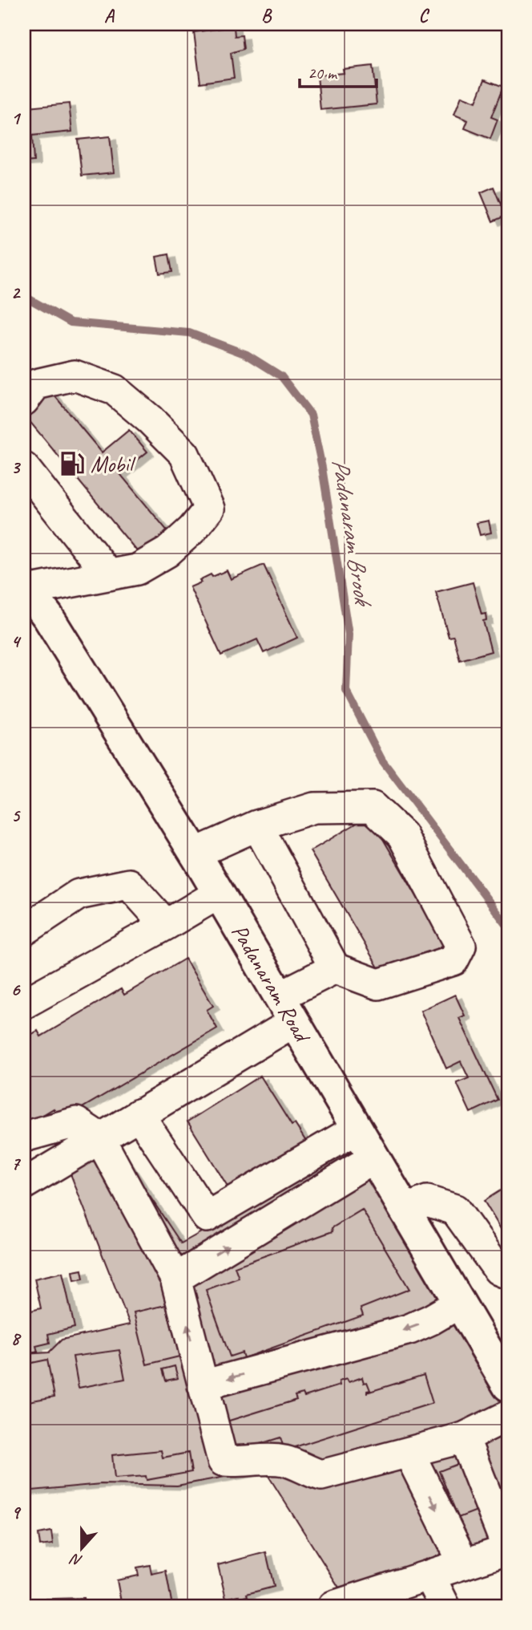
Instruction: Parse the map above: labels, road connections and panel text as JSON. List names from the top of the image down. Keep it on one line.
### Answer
{"streets":{"main road":["Padanaram Road"]},"water":["Padanaram Brook"],"places":{"fuel station":["Mobil"]},"scale_bar":"20 m","north":"bottom","grid":{"columns":["A","B","C"],"rows":["1","2","3","4","5","6","7","8","9"]}}
